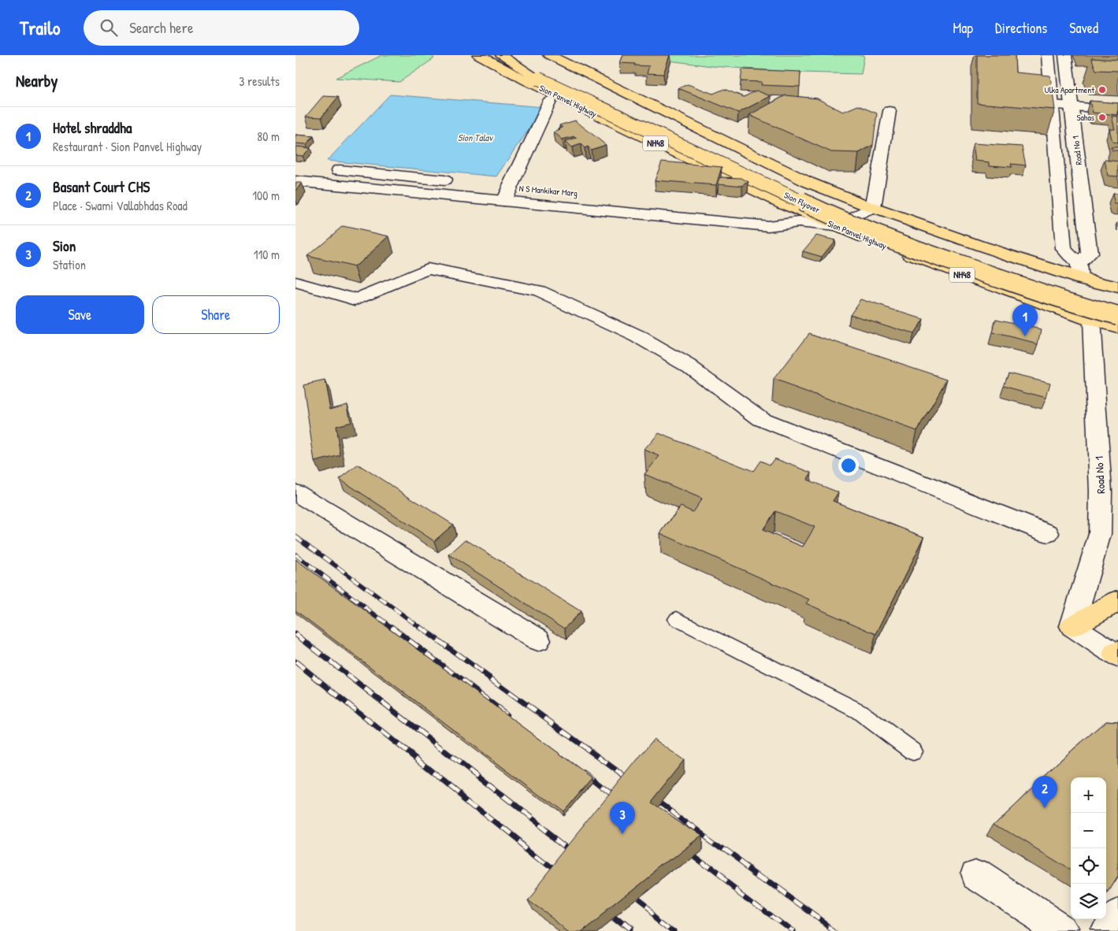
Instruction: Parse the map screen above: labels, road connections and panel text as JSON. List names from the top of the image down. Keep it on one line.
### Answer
{"streets":{"main road":["Sion Panvel Highway","NH48","Road No 1","N S Mankikar Marg","Sion Flyover"]},"crossings":[["Sion Panvel Highway","Road No 1"],["Sion Panvel Highway","N S Mankikar Marg"]],"water":["Sion Talav"],"places":["Ulka Apartment","Sahas"],"page":{"header":"Trailo","search":"Search here","nav":["Map","Directions","Saved"],"heading":["Nearby","3 results"],"list":[{"mark":"1","name":"Hotel shraddha","note":"Restaurant · Sion Panvel Highway","value":"80 m"},{"mark":"2","name":"Basant Court CHS","note":"Place · Swami Vallabhdas Road","value":"100 m"},{"mark":"3","name":"Sion","note":"Station","value":"110 m"}],"buttons":["Save","Share"],"pins":["1","2","3"],"map_buttons":["+","−"]}}
